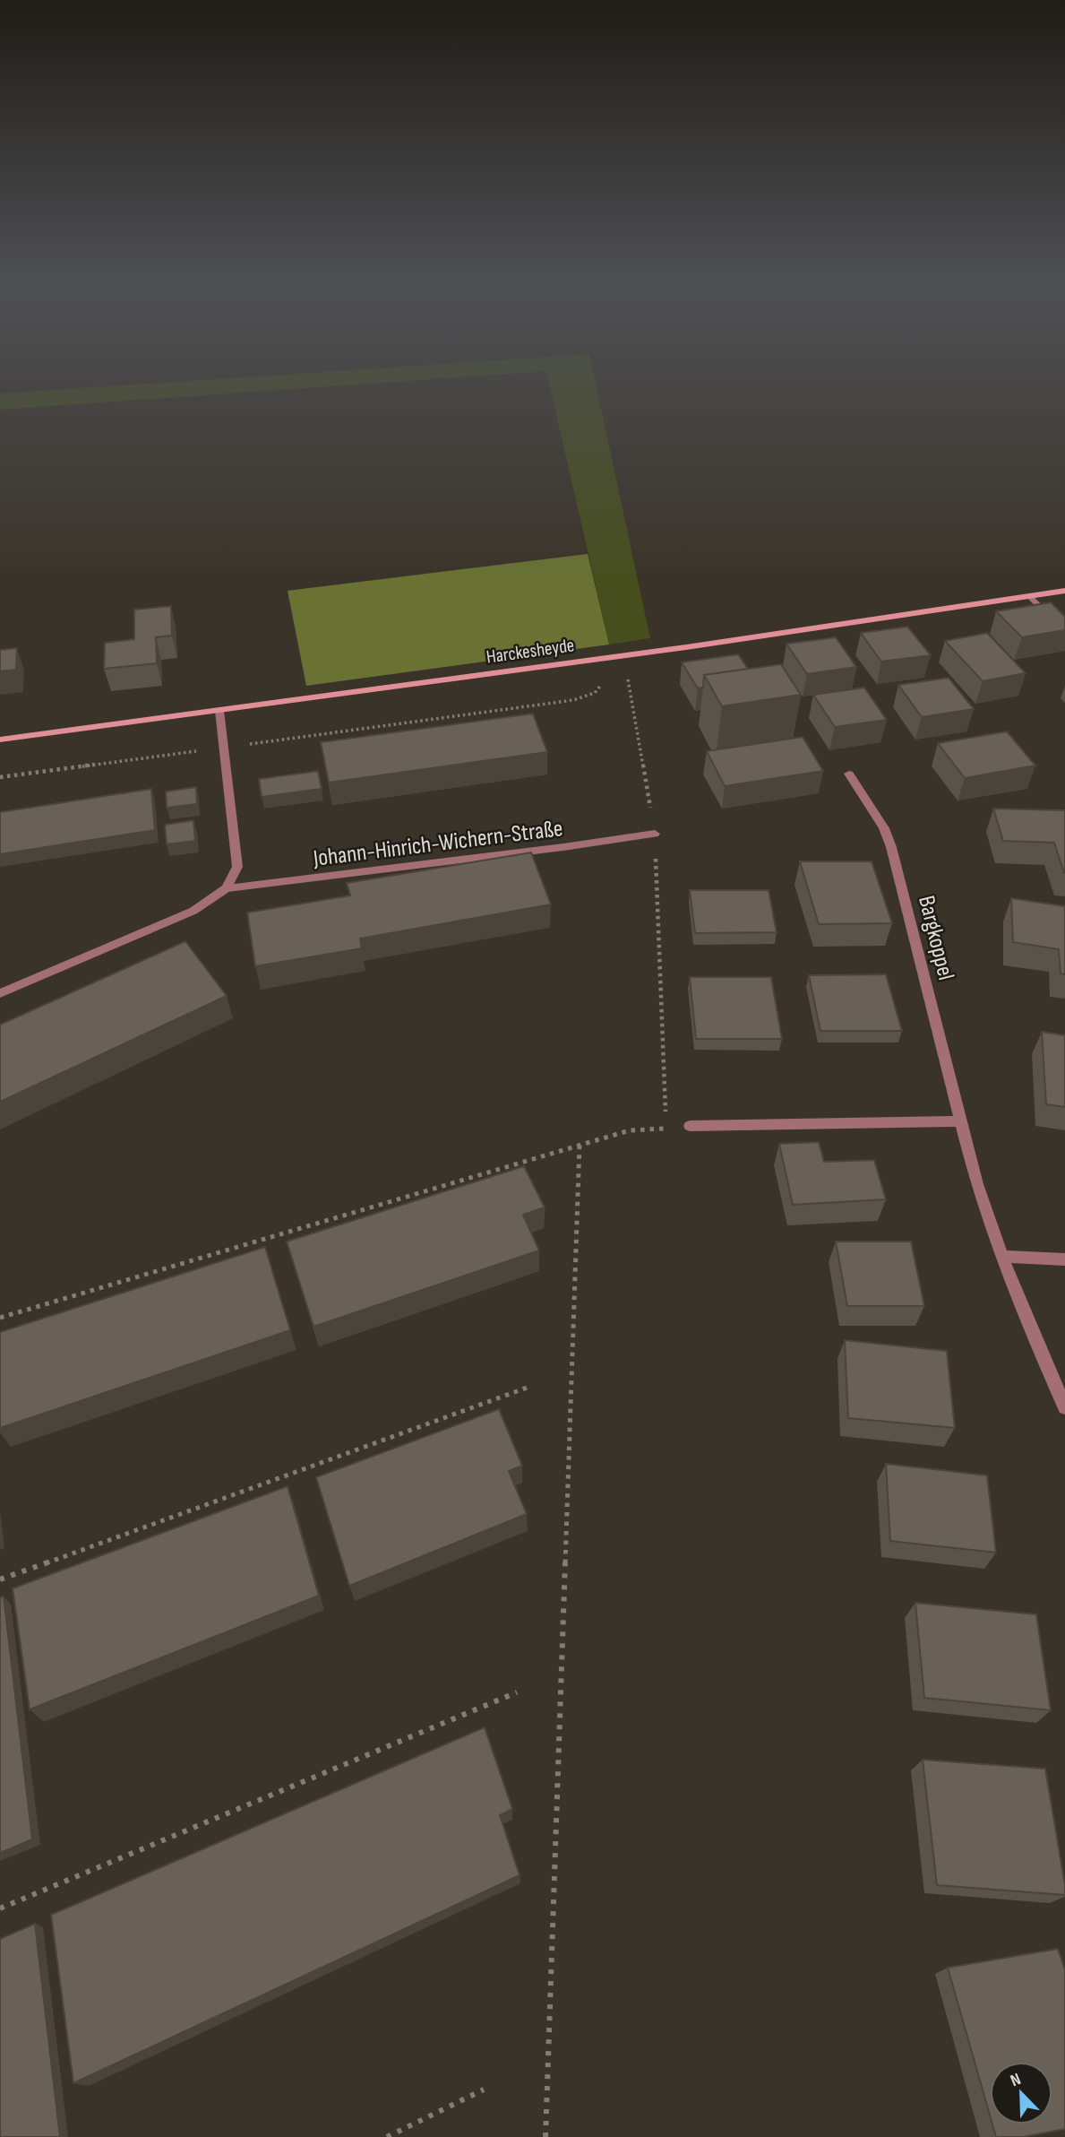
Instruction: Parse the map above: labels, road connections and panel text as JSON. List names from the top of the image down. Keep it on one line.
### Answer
{"streets":{"main road":["Harckesheyde"],"street":["Johann-Hinrich-Wichern-Straße","Bargkoppel"]},"north":"top left"}
